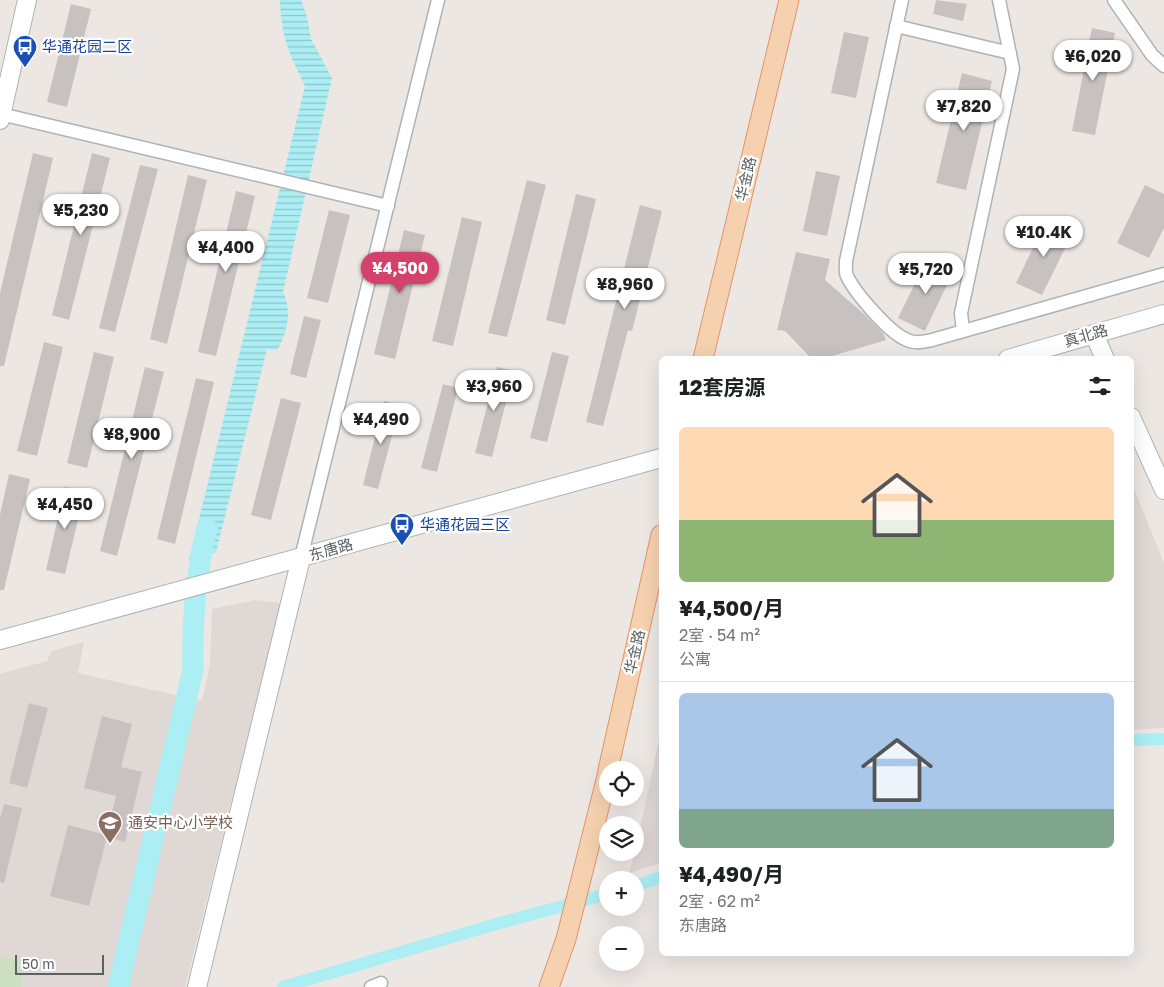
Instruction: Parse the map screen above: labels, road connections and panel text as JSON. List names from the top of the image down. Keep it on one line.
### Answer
{"streets":{"main road":["华金路"],"street":["真北路","东唐路"]},"places":{"bus stop":["华通花园二区","华通花园三区"],"school or university":["通安中心小学校"]},"scale_bar":"50 m","page":{"price":["¥6,020","¥7,820","¥5,230","¥10.4K","¥4,400","¥4,500","¥5,720","¥8,960","¥3,960","¥4,490","¥8,900","¥4,450"],"heading":"12套房源","list":[{"name":"¥4,500/月","note":"2室 · 54 m² · 公寓"},{"name":"¥4,490/月","note":"2室 · 62 m² · 东唐路"}],"map_buttons":["+","−"],"scale":"50 m"}}
